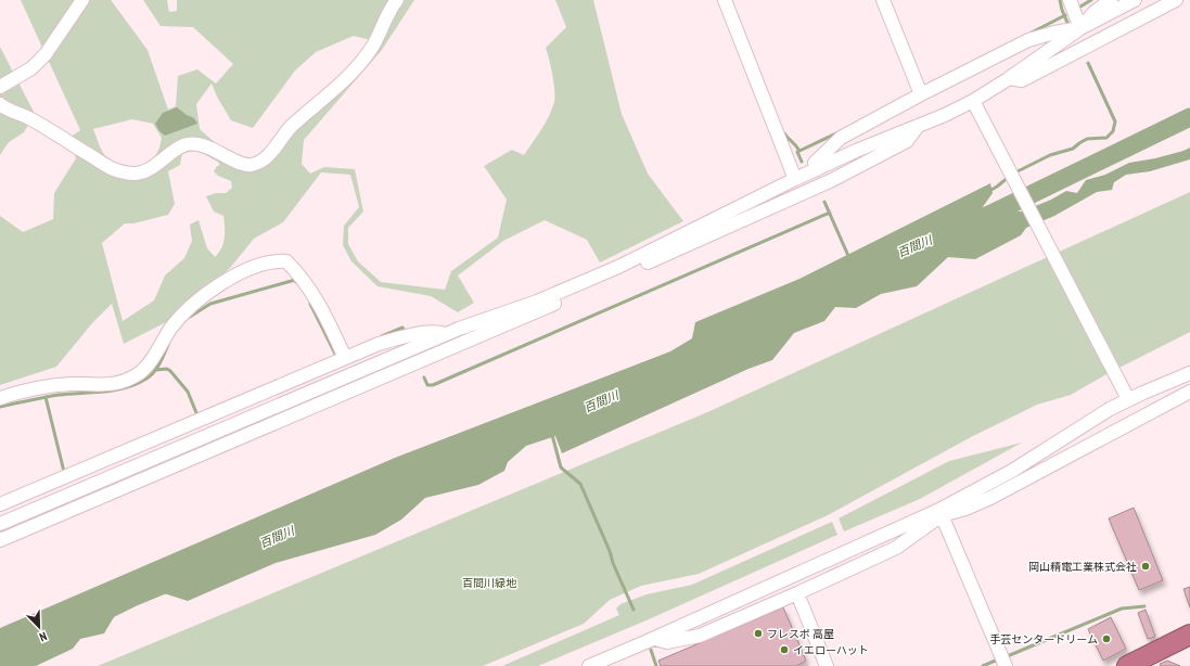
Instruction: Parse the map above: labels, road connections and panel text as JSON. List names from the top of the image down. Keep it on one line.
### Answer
{"water":["百間川"],"parks":["百間川緑地"],"places":["岡山精電工業株式会社","フレスポ 高屋","手芸センタードリーム","イエローハット"],"north":"bottom right"}
